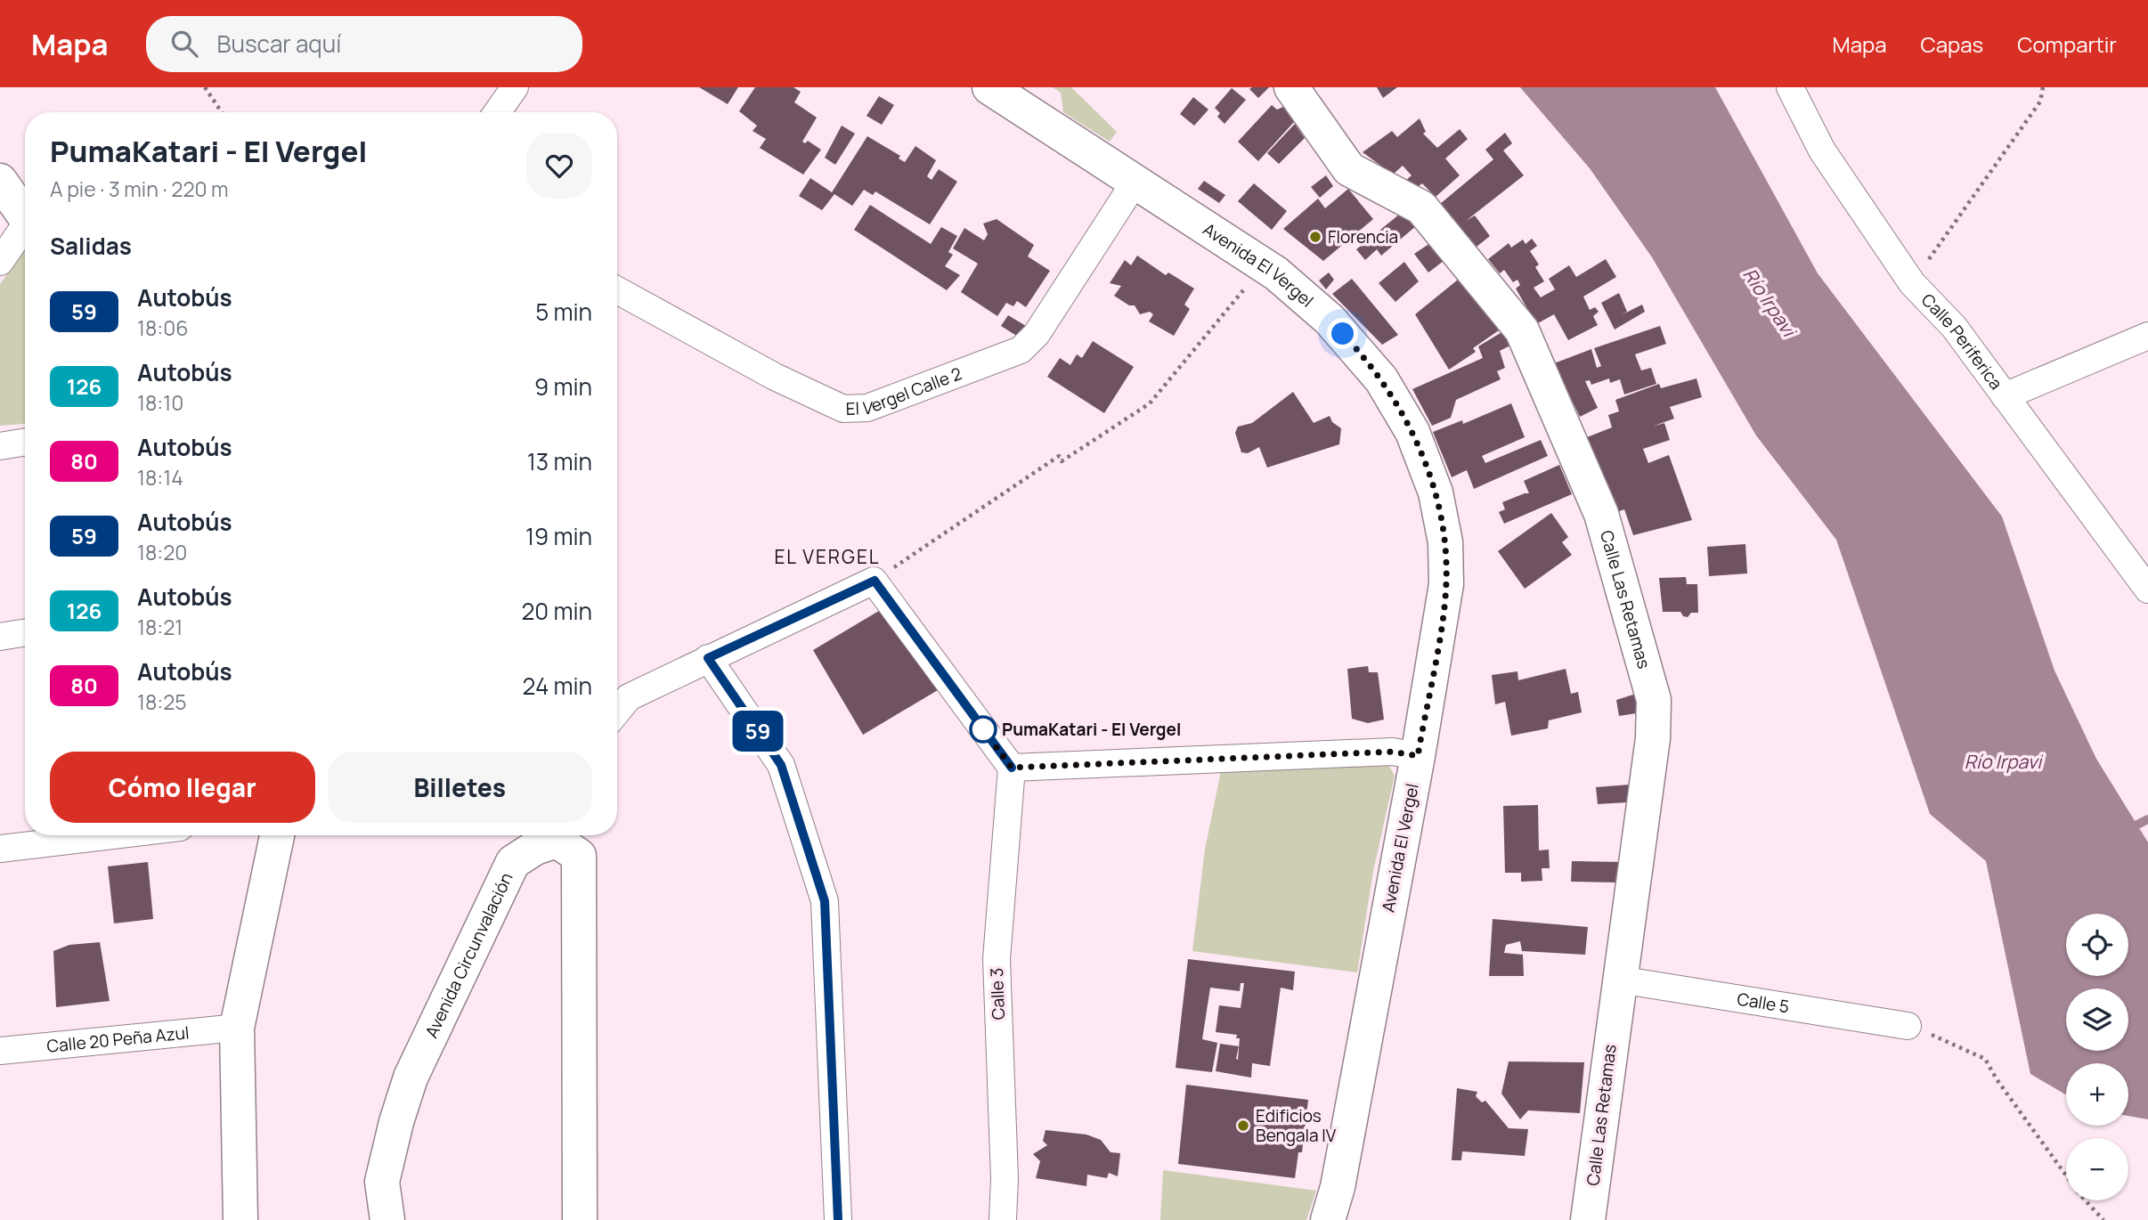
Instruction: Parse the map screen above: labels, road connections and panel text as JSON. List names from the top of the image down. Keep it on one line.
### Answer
{"streets":{"street":["Avenida El Vergel","Calle Periferica","El Vergel Calle 2","Calle Las Retamas","Avenida Circunvalación","Calle 3","Calle 5","Calle 20 Peña Azul"]},"crossings":[["Avenida El Vergel","El Vergel Calle 2"],["Calle Las Retamas","Calle 5"]],"districts":["EL VERGEL"],"water":["Río Irpavi"],"places":["Florencia","PumaKatari - El Vergel","Edificios Bengala IV"],"lines":["bus line 59"],"page":{"header":"Mapa","search":"Buscar aquí","nav":["Mapa","Capas","Compartir"],"on_map":"59","heading":[["PumaKatari - El Vergel","A pie · 3 min · 220 m"],"Salidas"],"list":[{"mark":"59","name":"Autobús","note":"18:06","value":"5 min"},{"mark":"126","name":"Autobús","note":"18:10","value":"9 min"},{"mark":"80","name":"Autobús","note":"18:14","value":"13 min"},{"mark":"59","name":"Autobús","note":"18:20","value":"19 min"},{"mark":"126","name":"Autobús","note":"18:21","value":"20 min"},{"mark":"80","name":"Autobús","note":"18:25","value":"24 min"}],"buttons":["Cómo llegar","Billetes"],"map_buttons":["+","−"]}}
